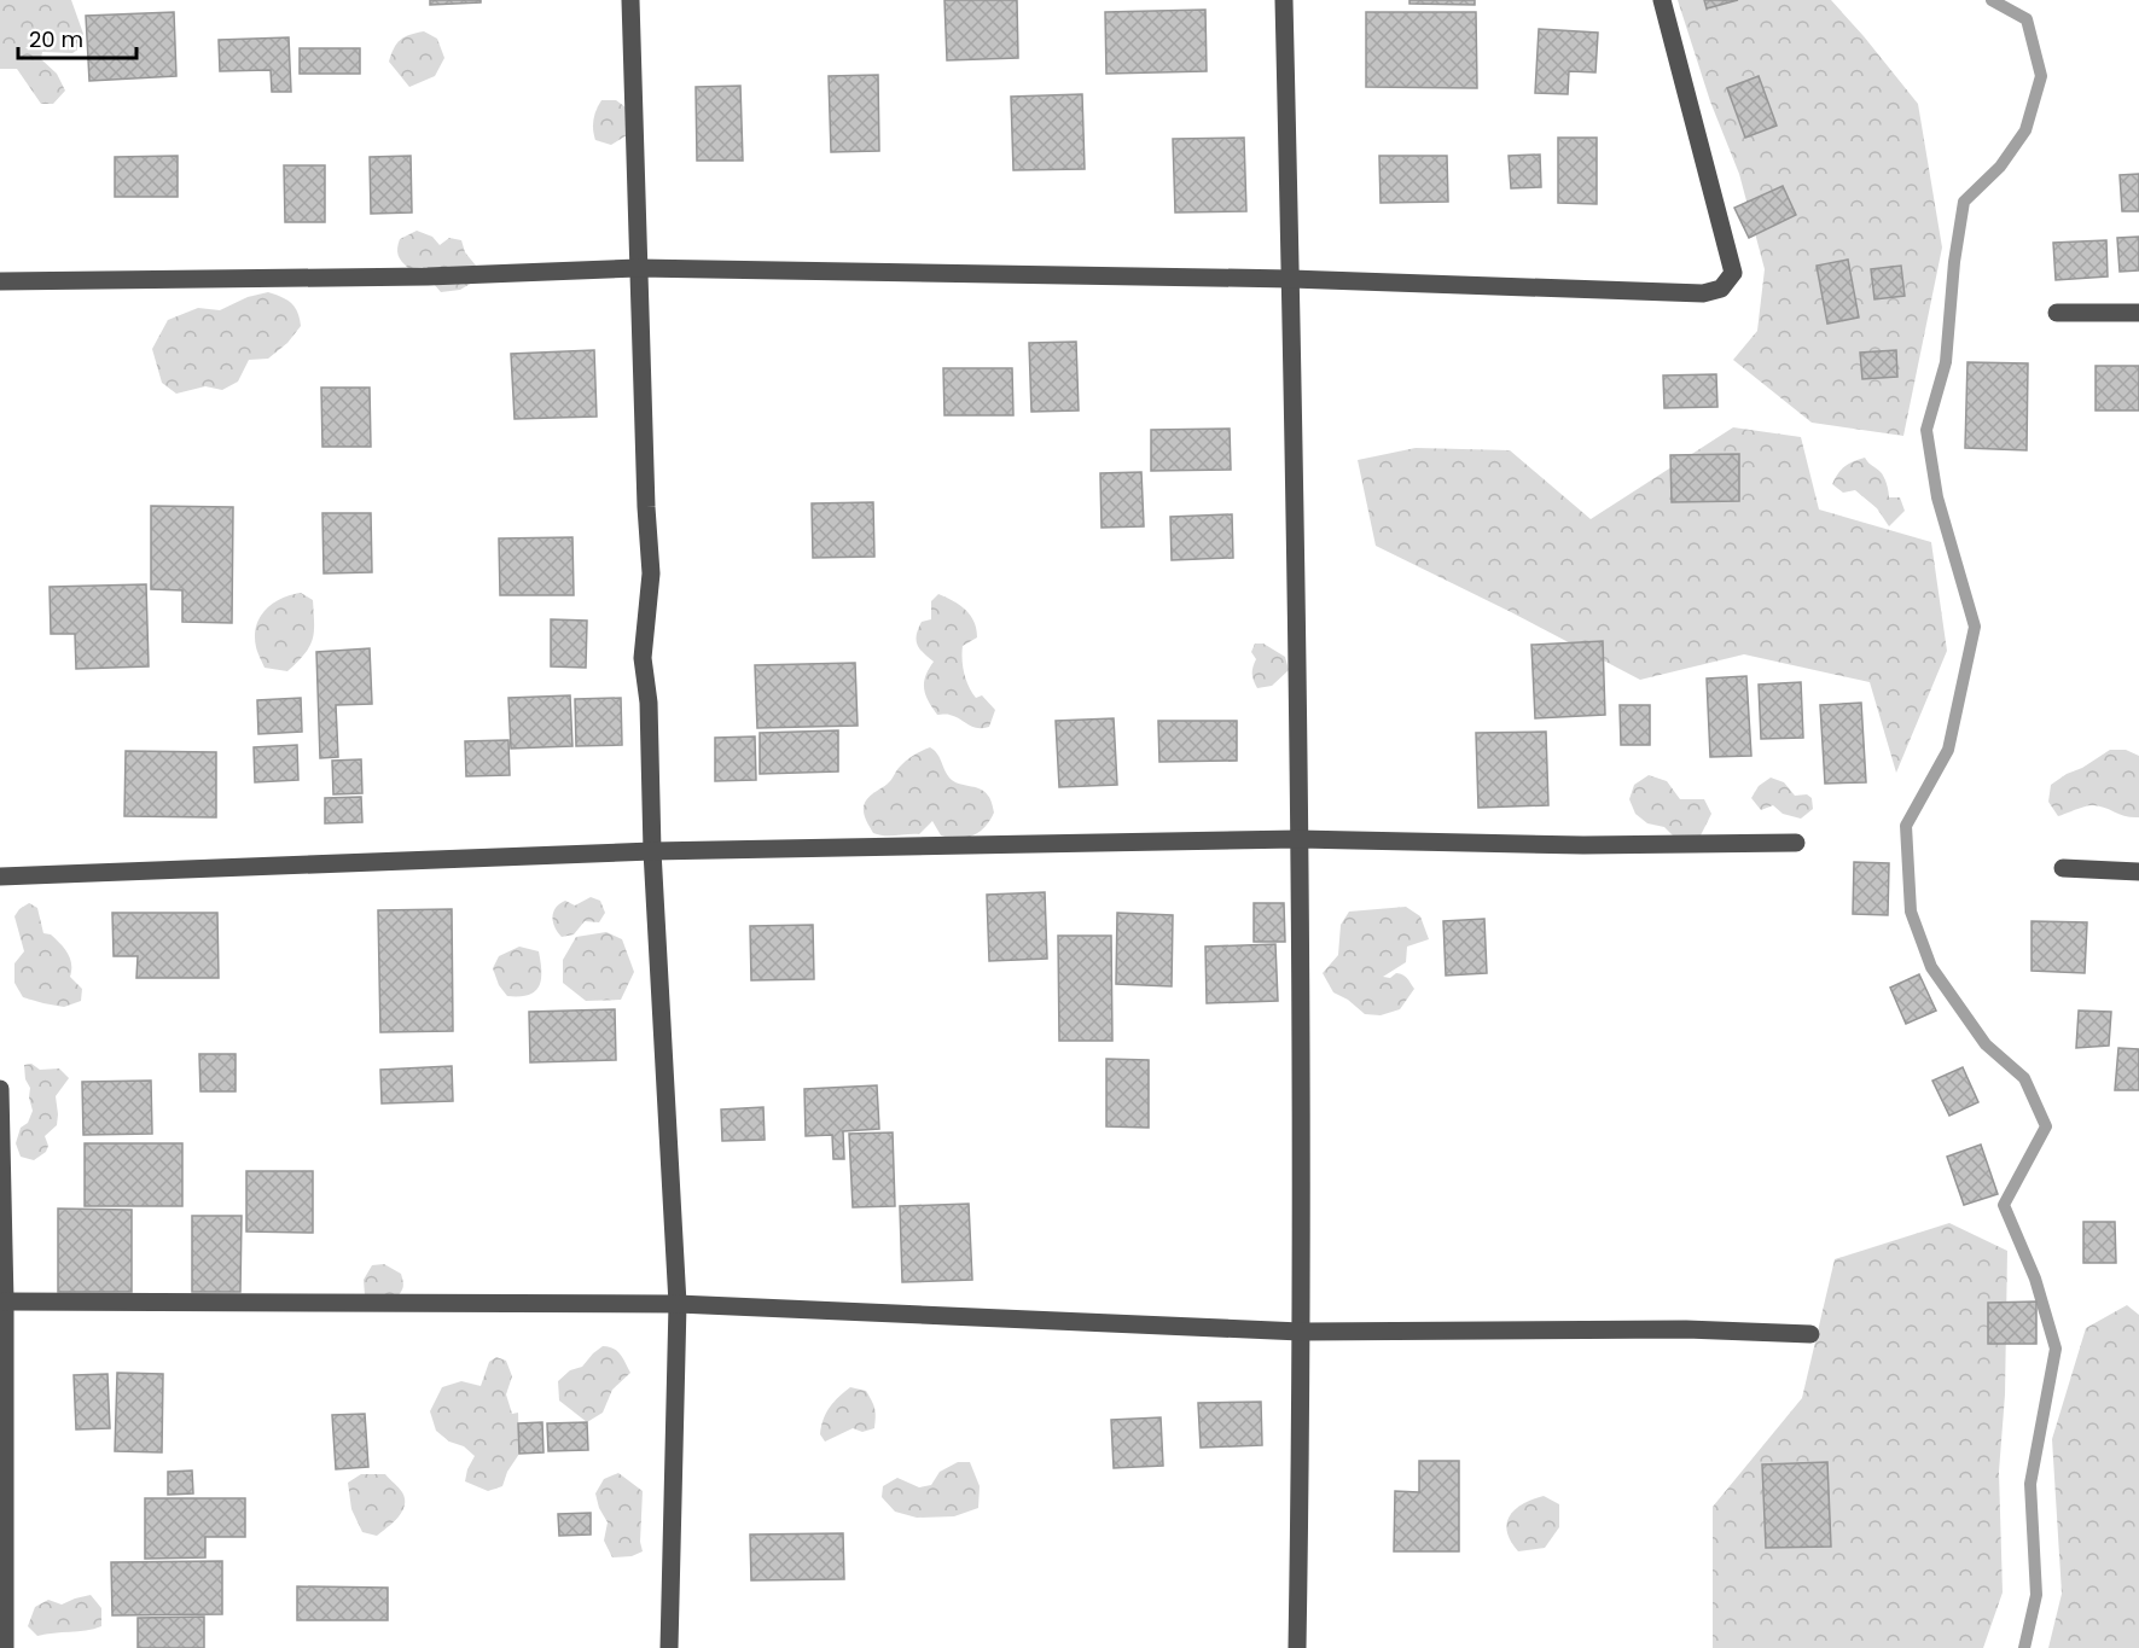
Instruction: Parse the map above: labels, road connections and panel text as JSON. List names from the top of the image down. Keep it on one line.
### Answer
{"scale_bar":"20 m"}
